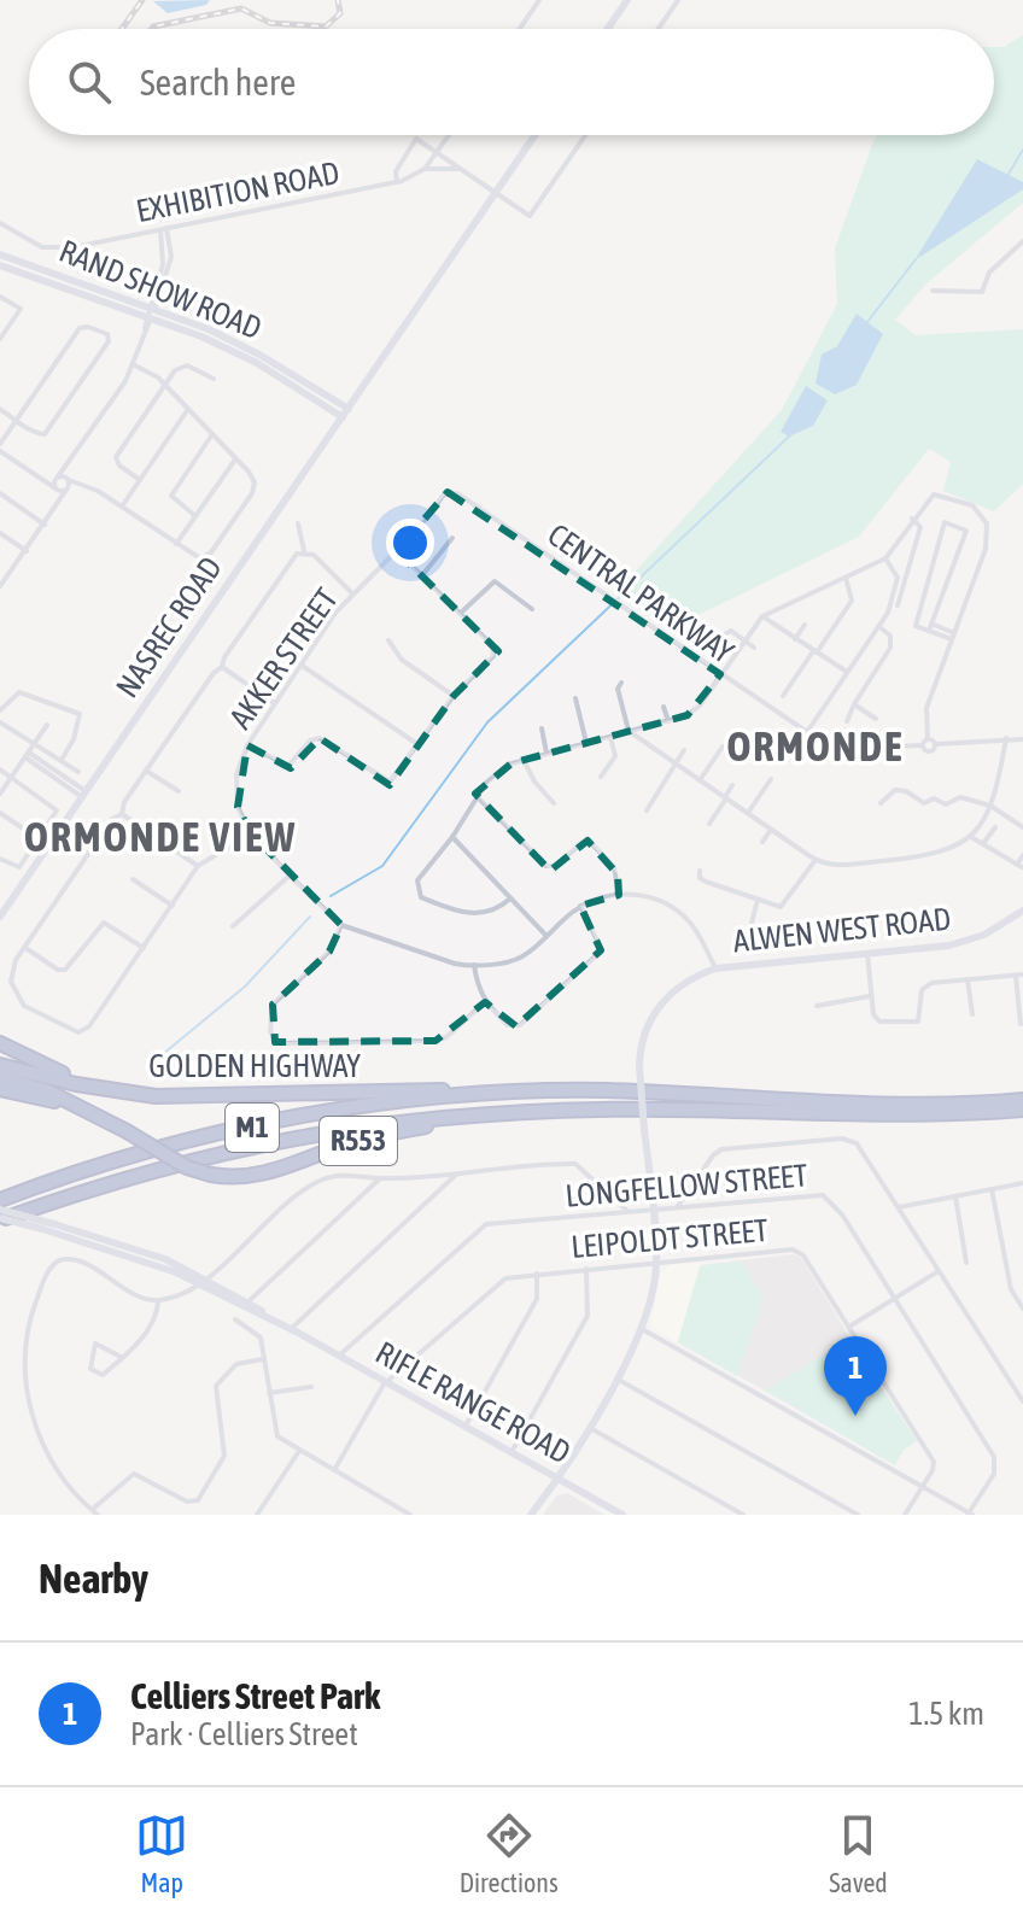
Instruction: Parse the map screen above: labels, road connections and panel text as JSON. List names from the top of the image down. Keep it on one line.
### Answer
{"streets":{"highway":["GOLDEN HIGHWAY","M1","R553"],"main road":["RAND SHOW ROAD","NASREC ROAD","ALWEN WEST ROAD","RIFLE RANGE ROAD"],"street":["EXHIBITION ROAD","CENTRAL PARKWAY","AKKER STREET","LONGFELLOW STREET","LEIPOLDT STREET"]},"crossings":[["RAND SHOW ROAD","NASREC ROAD"],["CENTRAL PARKWAY","AKKER STREET"],["AKKER STREET","ALWEN WEST ROAD"],["GOLDEN HIGHWAY","M1"],["M1","R553"],["M1","RIFLE RANGE ROAD"],["LONGFELLOW STREET","RIFLE RANGE ROAD"],["LEIPOLDT STREET","RIFLE RANGE ROAD"]],"districts":["ORMONDE","ORMONDE VIEW"],"page":{"search":"Search here","pins":"1","heading":"Nearby","list":[{"mark":"1","name":"Celliers Street Park","note":"Park · Celliers Street","value":"1.5 km"}],"nav":["Map","Directions","Saved"]}}
